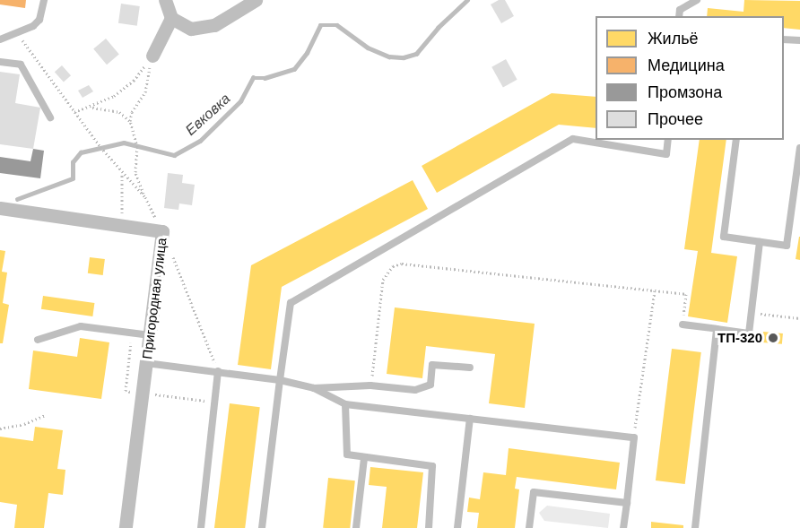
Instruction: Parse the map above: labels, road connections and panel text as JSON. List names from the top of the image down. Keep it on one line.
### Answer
{"streets":{"street":["Пригородная улица"]},"water":["Евковка"],"places":["ТП-320"],"legend":["Жильё","Медицина","Промзона","Прочее"]}
